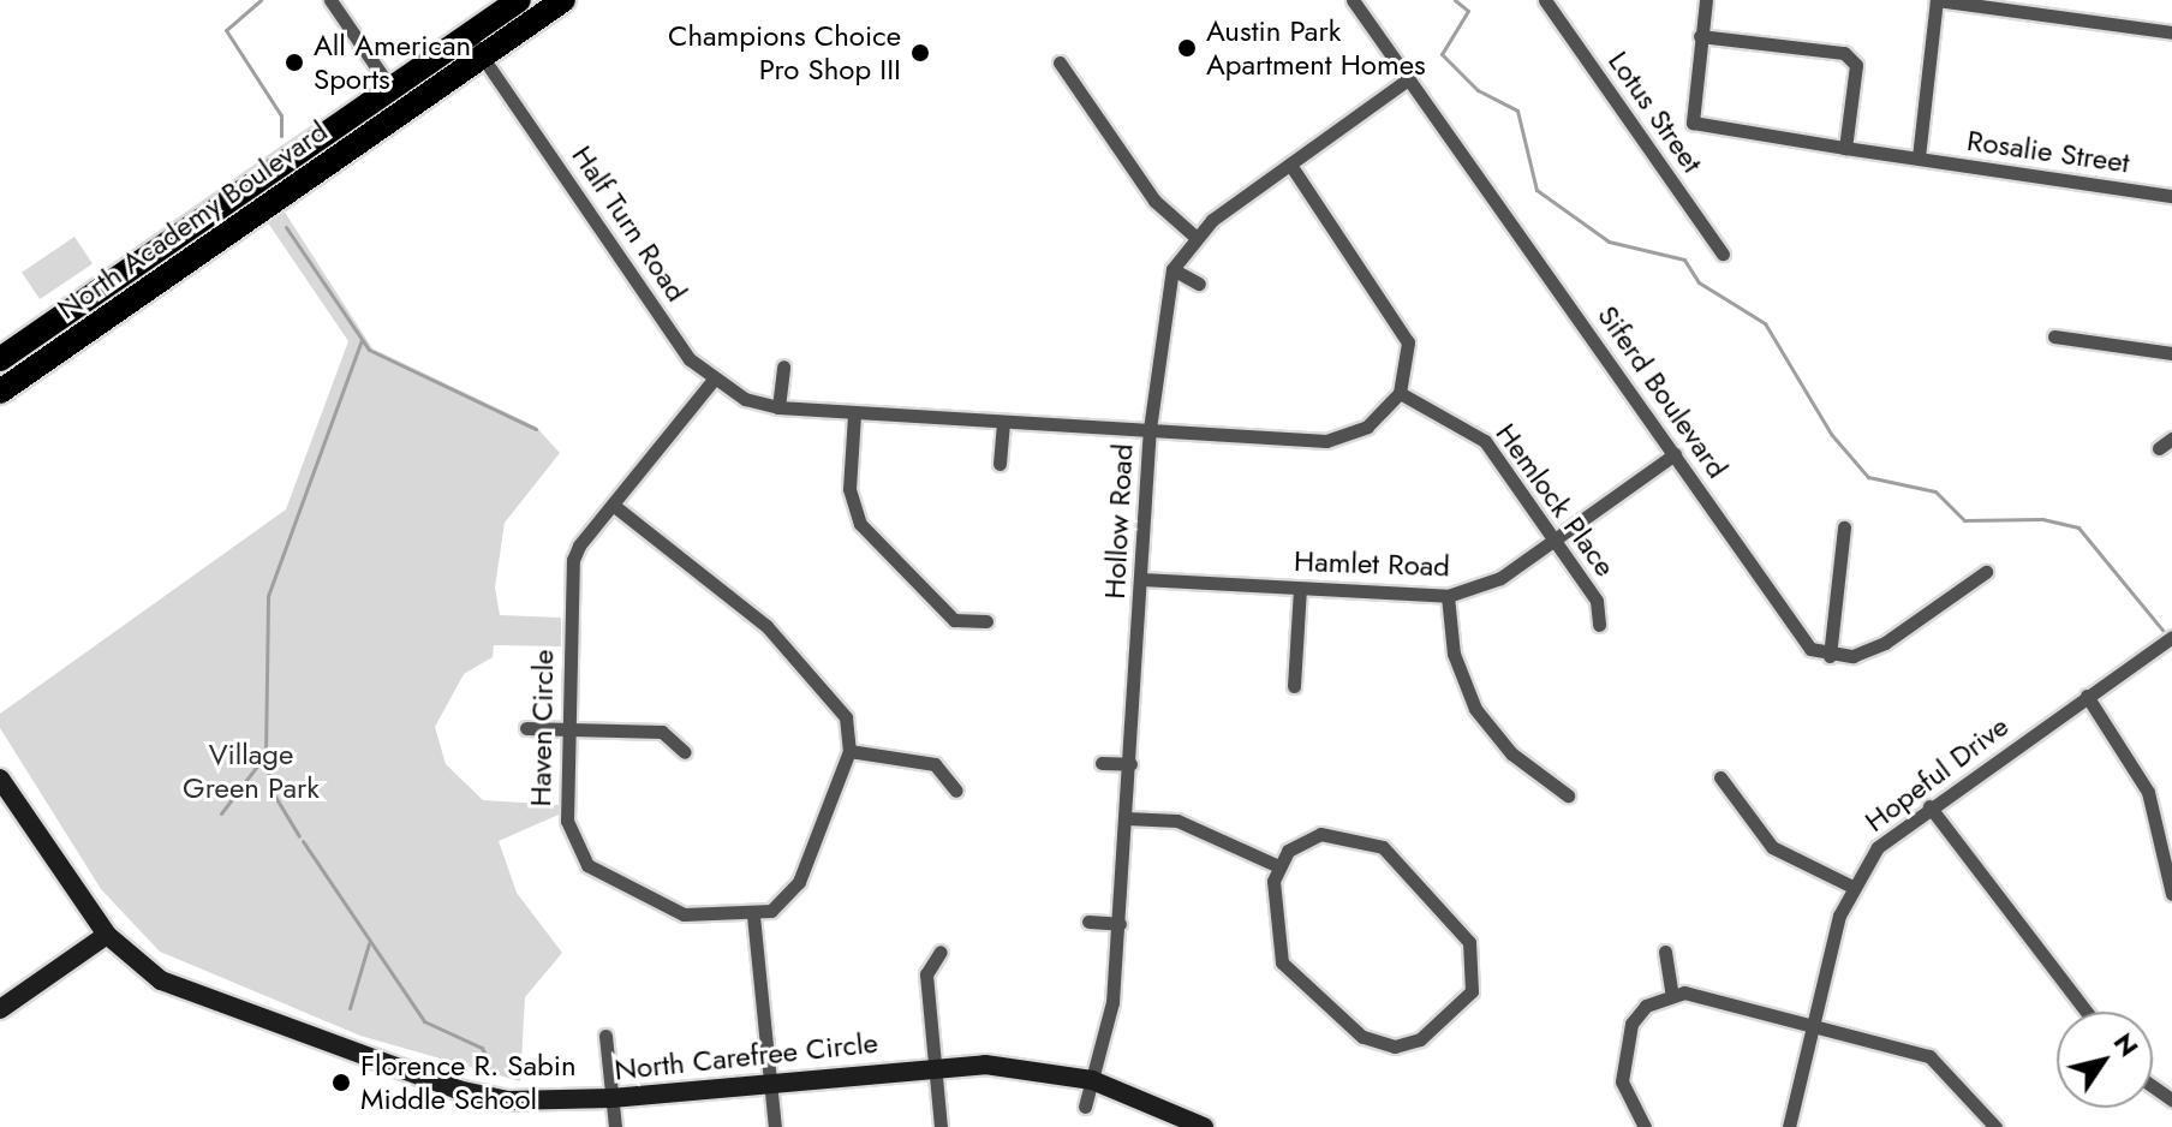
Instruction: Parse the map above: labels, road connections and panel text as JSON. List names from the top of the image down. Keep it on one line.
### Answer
{"streets":{"highway":["North Academy Boulevard"],"main road":["North Carefree Circle"],"street":["Lotus Street","Rosalie Street","Half Turn Road","Siferd Boulevard","Hemlock Place","Hollow Road","Hamlet Road","Haven Circle","Hopeful Drive"]},"crossings":[["North Academy Boulevard","Half Turn Road"],["Half Turn Road","Haven Circle"],["Siferd Boulevard","Hollow Road"],["Siferd Boulevard","Hamlet Road"],["Hemlock Place","Hamlet Road"],["Hollow Road","Hamlet Road"],["Hollow Road","North Carefree Circle"]],"parks":["Village Green Park"],"places":["Austin Park Apartment Homes","Champions Choice Pro Shop III","All American Sports","Florence R. Sabin Middle School"],"north":"top right"}
